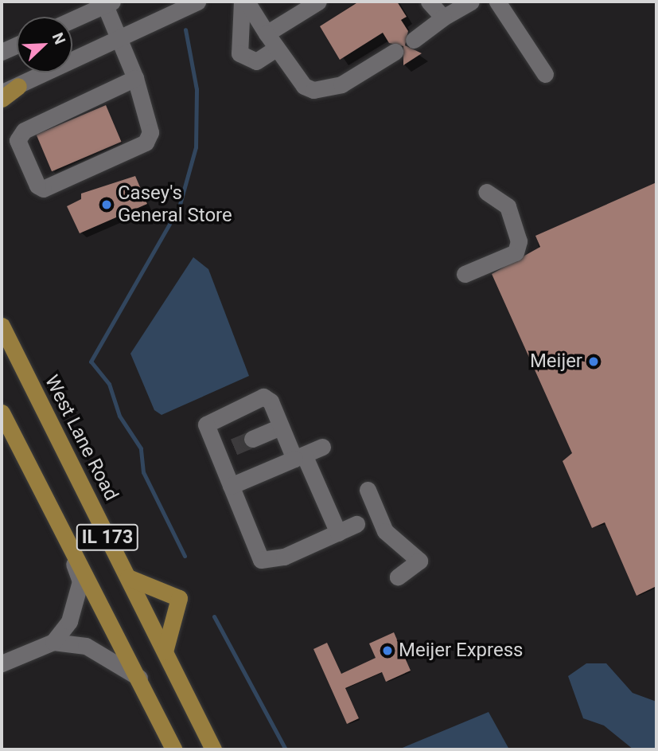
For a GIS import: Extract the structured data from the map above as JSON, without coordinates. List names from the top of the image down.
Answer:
{
  "streets": {
    "main road": ["West Lane Road", "IL 173"]
  },
  "places": ["Casey's General Store", "Meijer", "Meijer Express"],
  "north": "top right"
}
